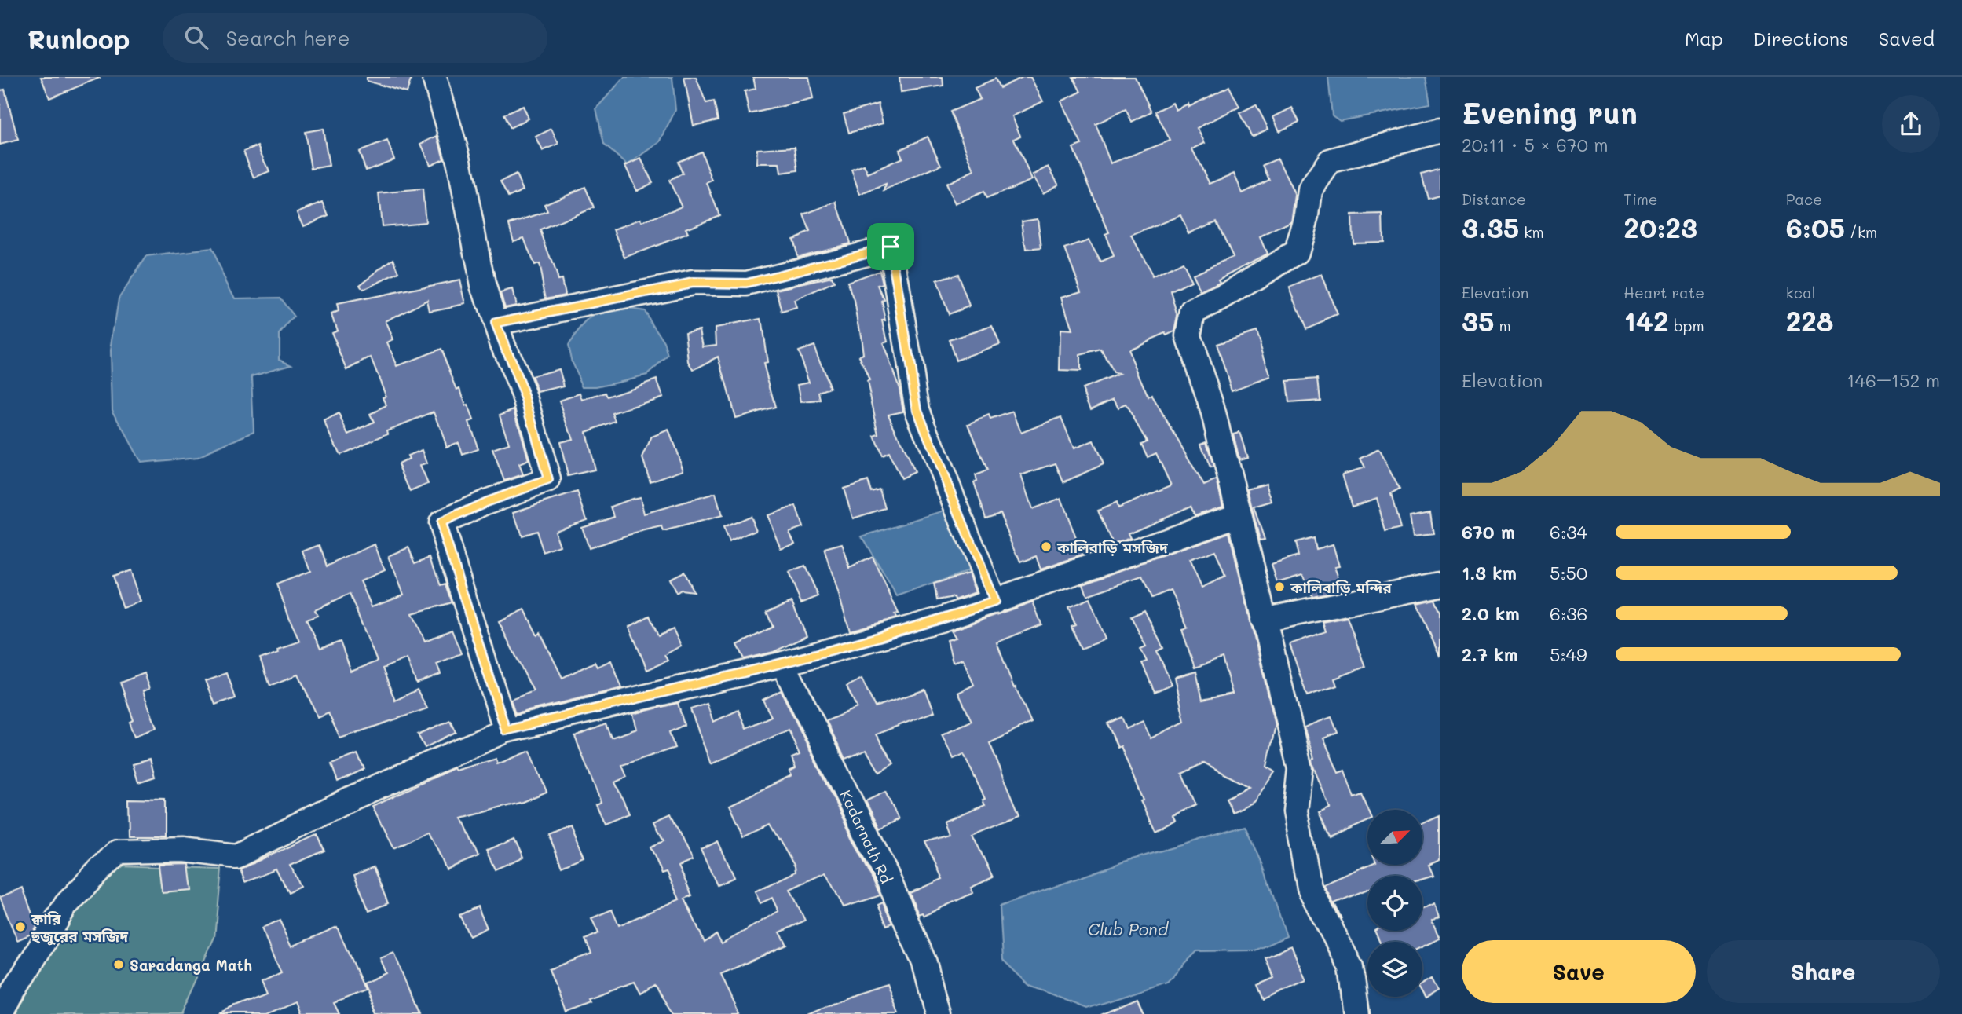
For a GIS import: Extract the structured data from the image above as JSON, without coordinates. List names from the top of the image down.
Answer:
{
  "streets": {
    "street": ["Kadarnath Rd"]
  },
  "water": ["Club Pond"],
  "places": [
    "কালিবাড়ি মসজিদ",
    "কালিবাড়ি মন্দির",
    "ক্বারি হুজুরের মসজিদ",
    "Saradanga Math"
  ],
  "north": "top right",
  "page": {
    "header": "Runloop",
    "search": "Search here",
    "nav": ["Map", "Directions", "Saved"],
    "heading": ["Evening run", "20:11 · 5 × 670 m"],
    "stats": [
      ["Distance", "3.35 km"],
      ["Time", "20:23"],
      ["Pace", "6:05 /km"],
      ["Elevation", "35 m"],
      ["Heart rate", "142 bpm"],
      ["kcal", "228"]
    ],
    "chart": ["Elevation", "146–152 m"],
    "list": [
      {
        "name": "670 m",
        "note": "6:34"
      },
      {
        "name": "1.3 km",
        "note": "5:50"
      },
      {
        "name": "2.0 km",
        "note": "6:36"
      },
      {
        "name": "2.7 km",
        "note": "5:49"
      }
    ],
    "buttons": ["Save", "Share"]
  }
}
